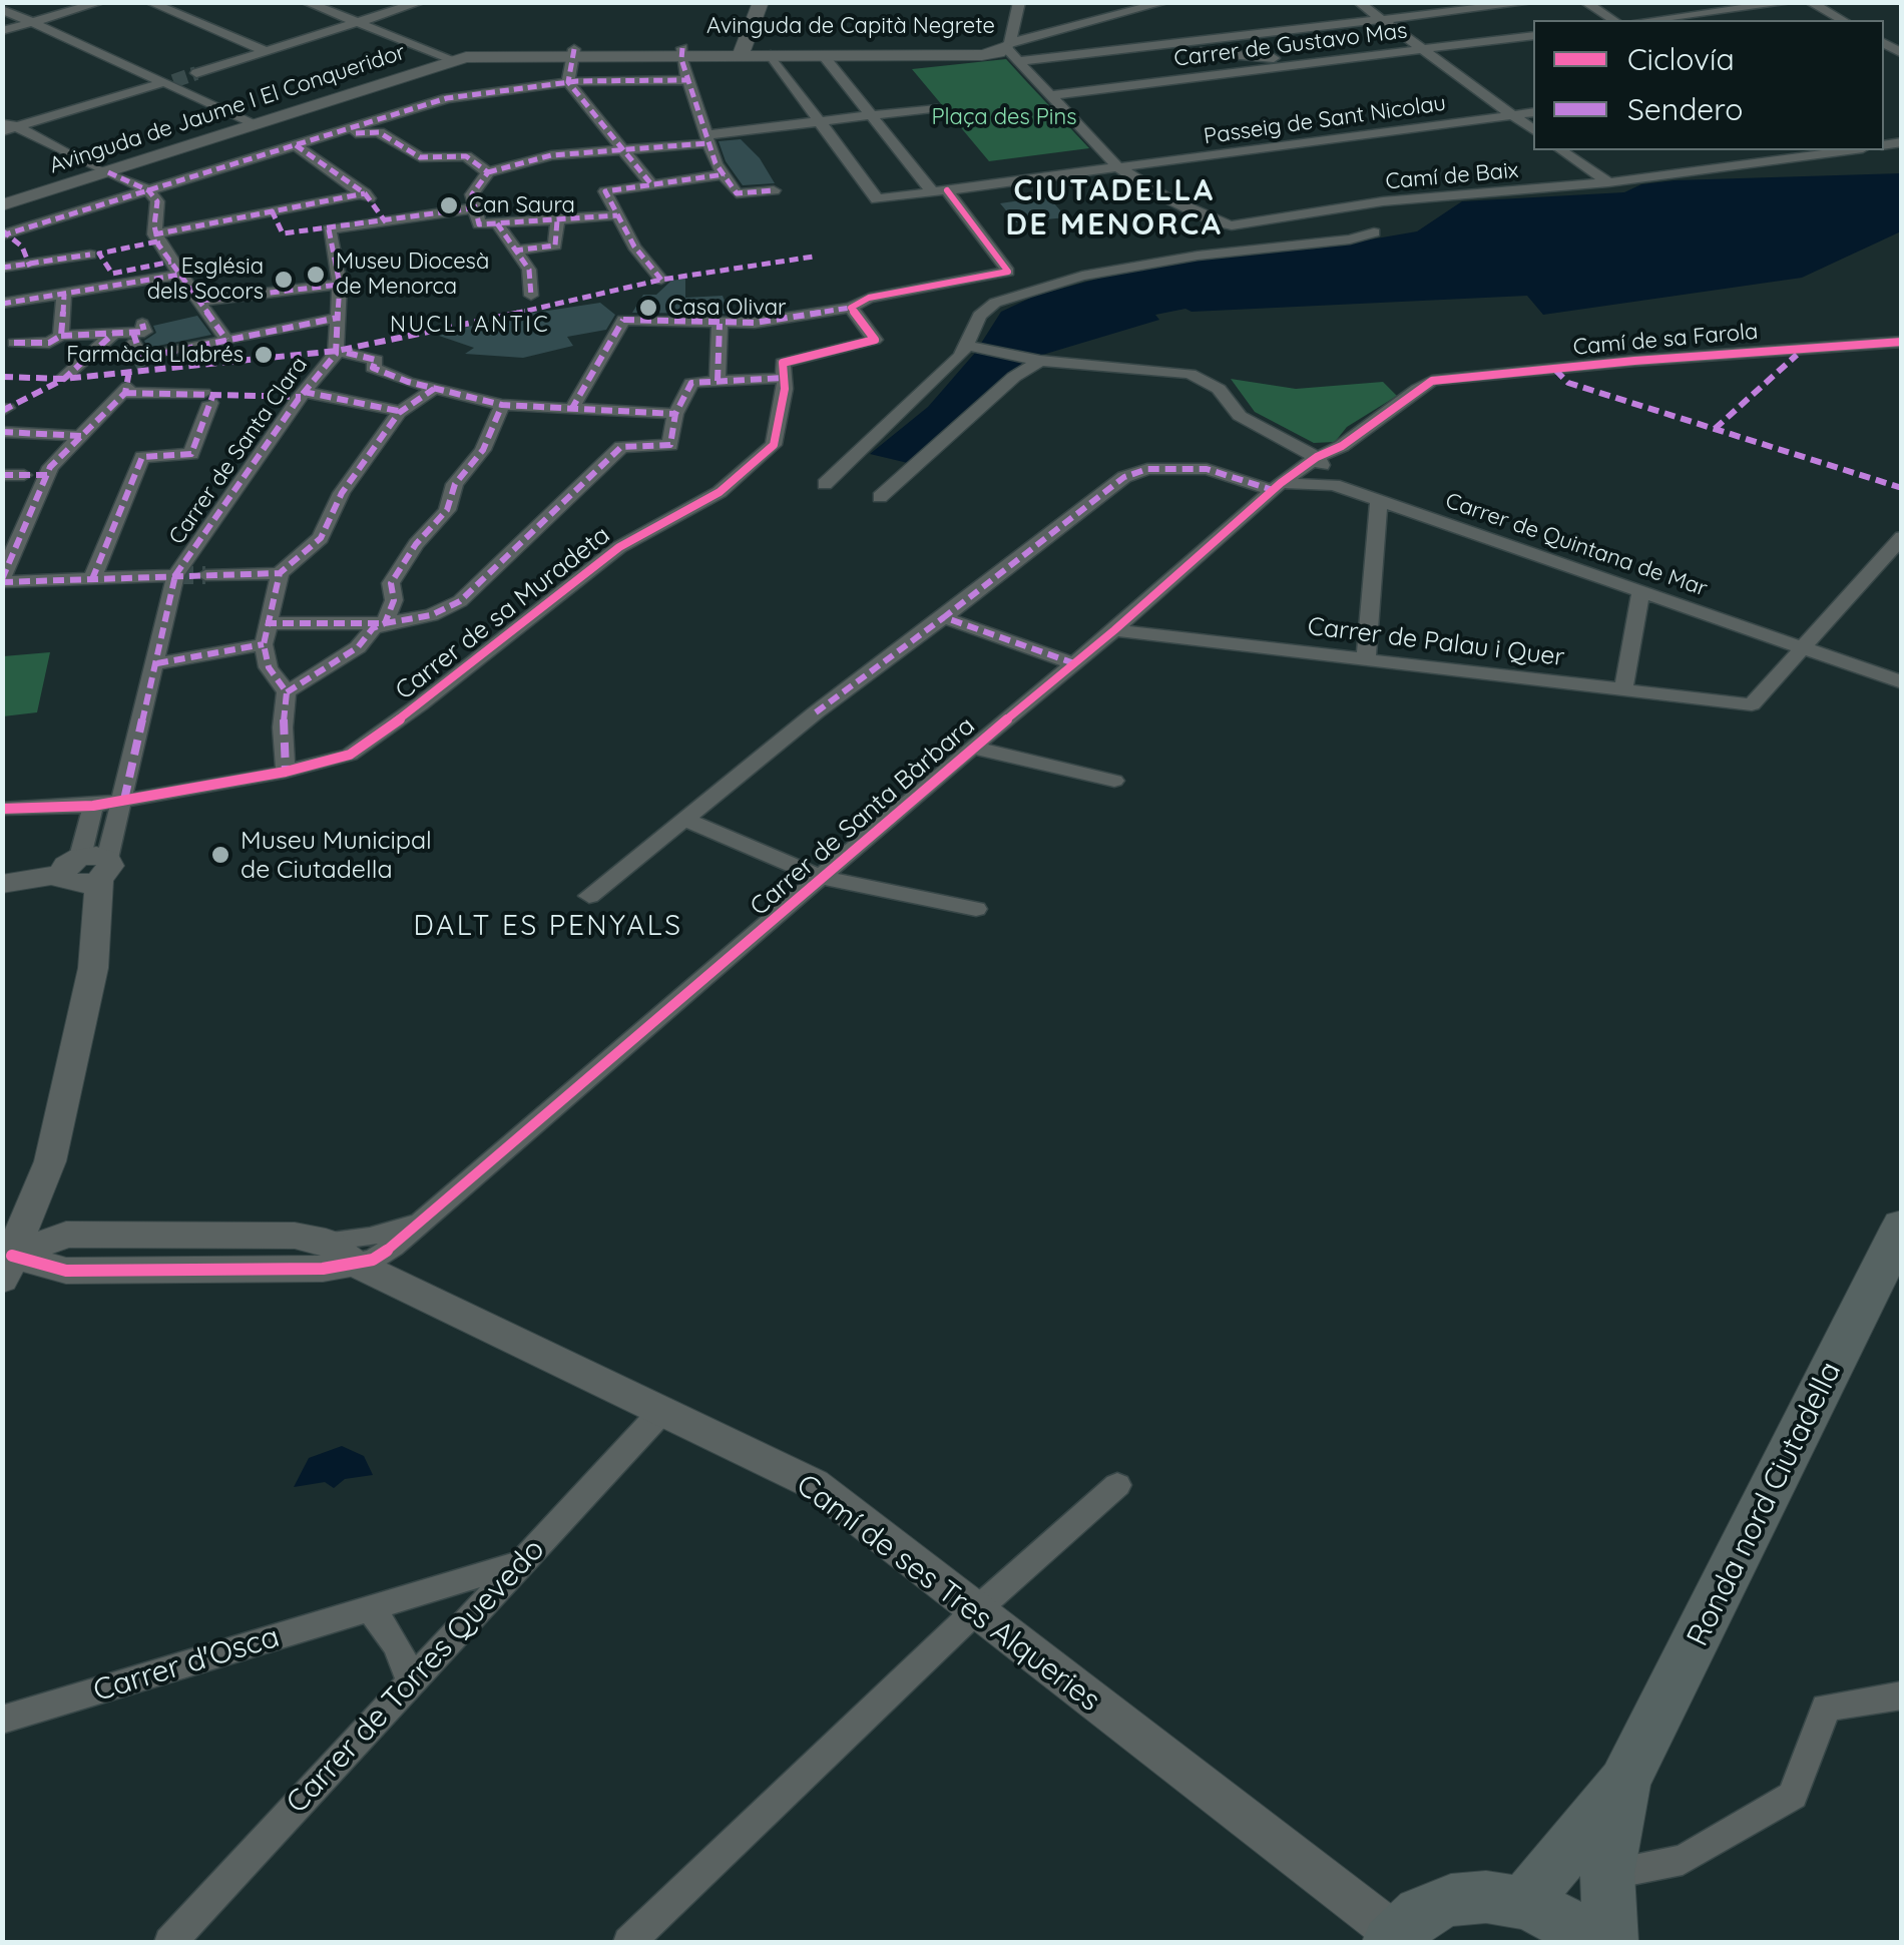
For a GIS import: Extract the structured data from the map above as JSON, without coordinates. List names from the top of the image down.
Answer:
{
  "streets": {
    "main road": ["Ronda nord Ciutadella"],
    "street": [
      "Avinguda de Capità Negrete",
      "Carrer de Gustavo Mas",
      "Avinguda de Jaume I El Conqueridor",
      "Passeig de Sant Nicolau",
      "Camí de Baix",
      "Camí de sa Farola",
      "Carrer de Santa Clara",
      "Carrer de Quintana de Mar",
      "Carrer de sa Muradeta",
      "Carrer de Palau i Quer",
      "Carrer de Santa Bàrbara",
      "Camí de ses Tres Alqueries",
      "Carrer d'Osca",
      "Carrer de Torres Quevedo"
    ]
  },
  "crossings": [
    ["Avinguda de Capità Negrete", "Avinguda de Jaume I El Conqueridor"],
    ["Passeig de Sant Nicolau", "Camí de Baix"],
    ["Camí de sa Farola", "Carrer de Santa Bàrbara"],
    ["Carrer de Quintana de Mar", "Carrer de Palau i Quer"],
    ["Carrer de Quintana de Mar", "Carrer de Santa Bàrbara"],
    ["Carrer de Palau i Quer", "Carrer de Santa Bàrbara"],
    ["Carrer de Santa Bàrbara", "Camí de ses Tres Alqueries"],
    ["Camí de ses Tres Alqueries", "Carrer de Torres Quevedo"],
    ["Carrer d'Osca", "Carrer de Torres Quevedo"]
  ],
  "districts": ["CIUTADELLA DE MENORCA", "NUCLI ANTIC", "DALT ES PENYALS"],
  "parks": ["Plaça des Pins"],
  "places": [
    "Can Saura",
    "Museu Diocesà de Menorca",
    "Església dels Socors",
    "Casa Olivar",
    "Farmàcia Llabrés",
    "Museu Municipal de Ciutadella"
  ],
  "legend": ["Ciclovía", "Sendero"]
}
